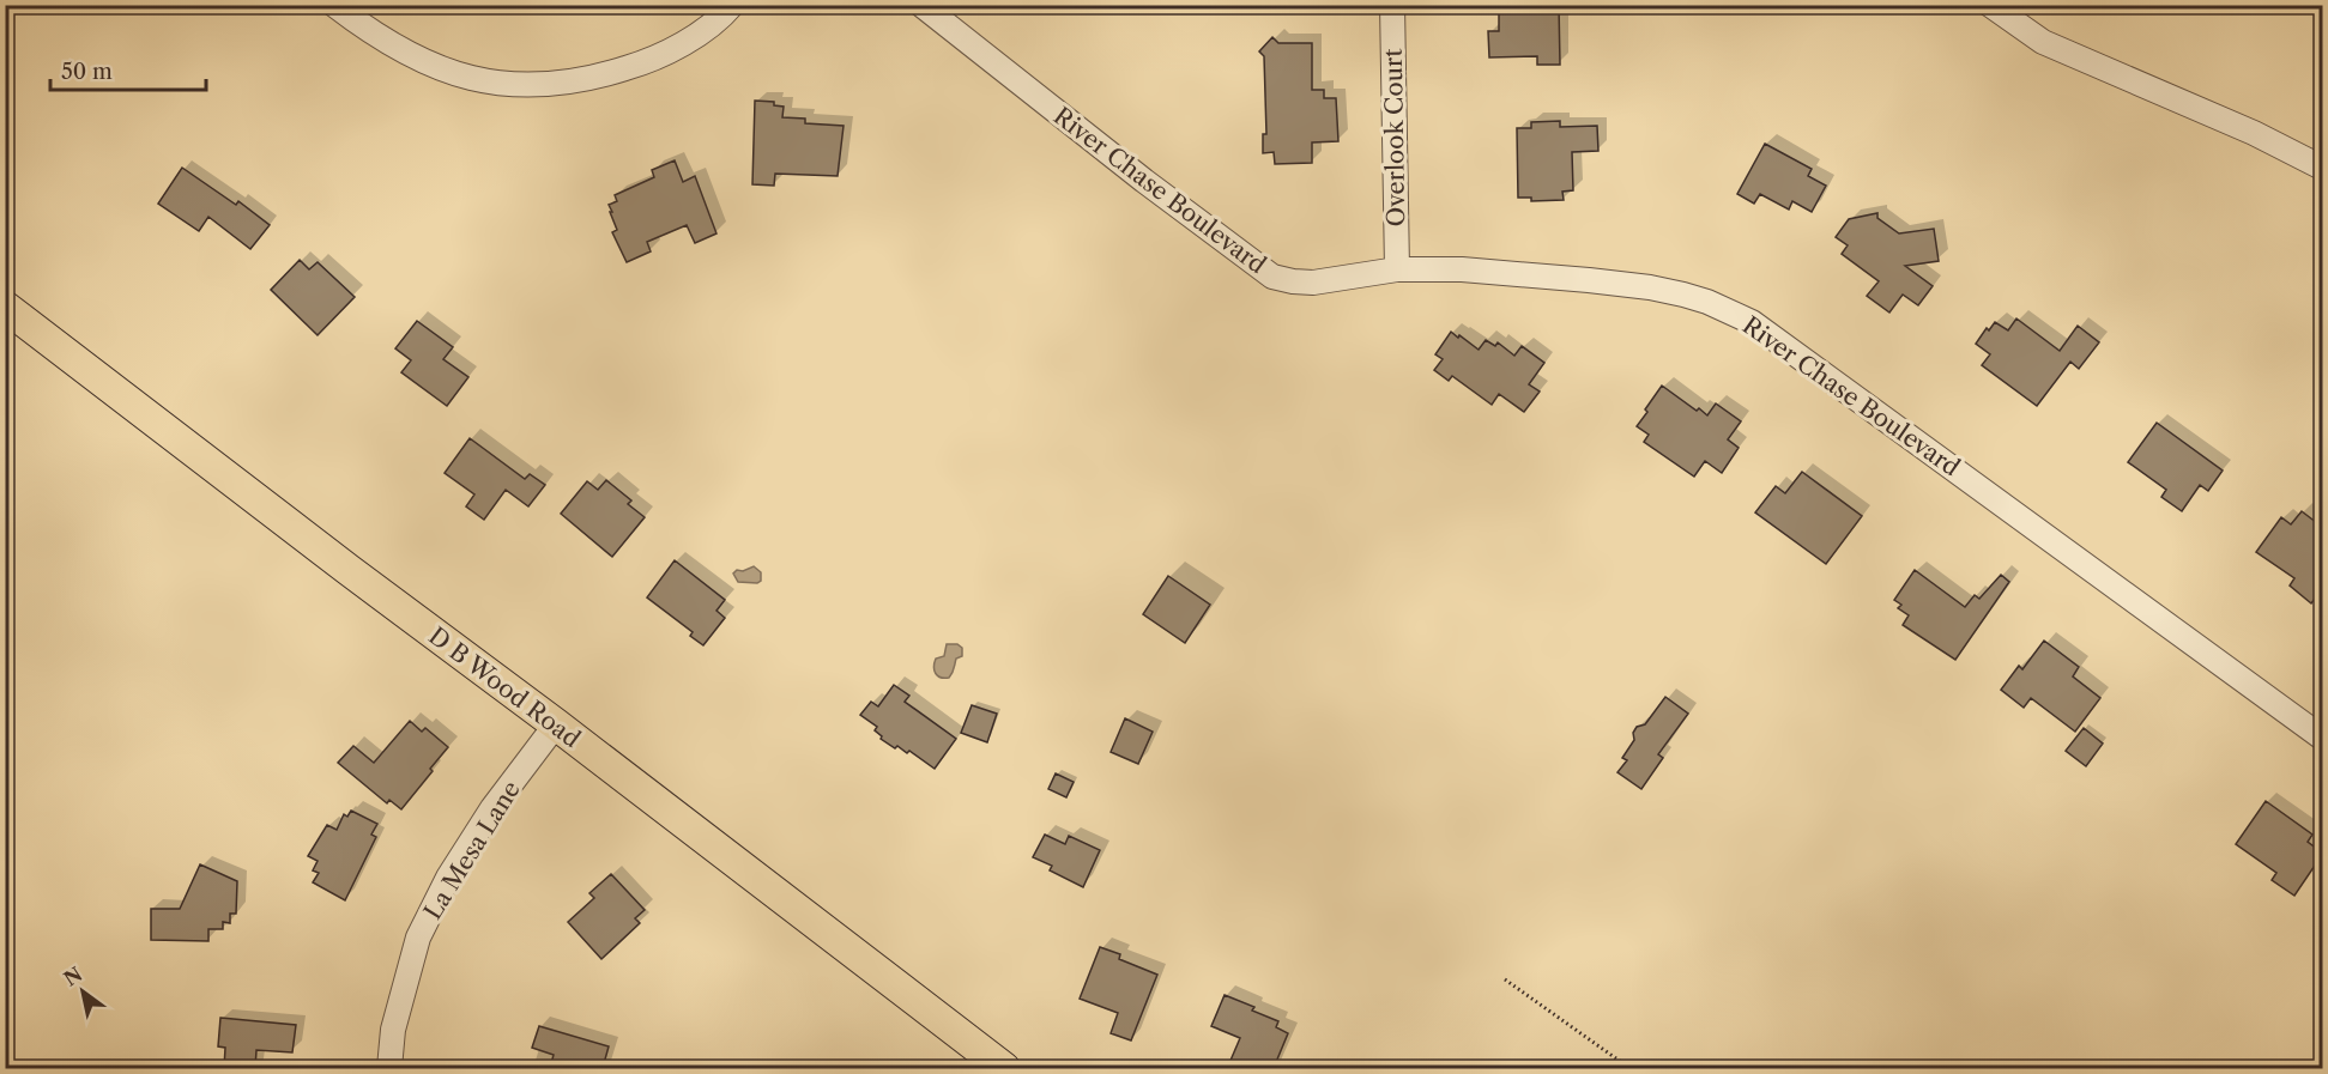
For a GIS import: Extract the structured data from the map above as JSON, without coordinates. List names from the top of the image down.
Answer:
{
  "streets": {
    "main road": ["D B Wood Road"],
    "street": ["Overlook Court", "River Chase Boulevard", "La Mesa Lane"]
  },
  "crossings": [
    ["Overlook Court", "River Chase Boulevard"],
    ["D B Wood Road", "La Mesa Lane"]
  ],
  "scale_bar": "50 m",
  "north": "top left"
}
